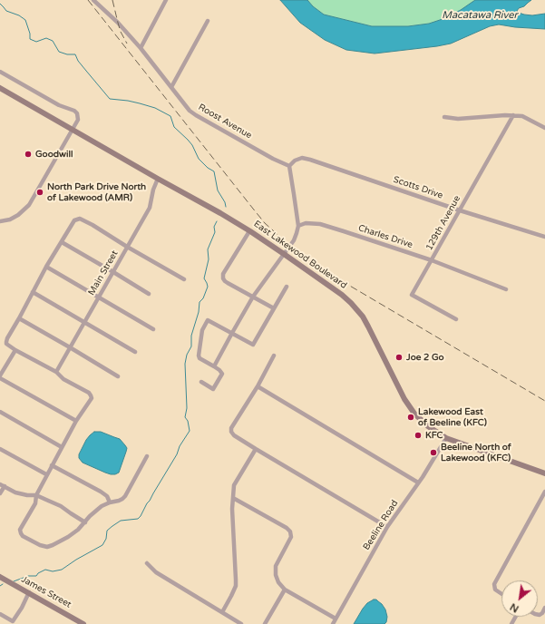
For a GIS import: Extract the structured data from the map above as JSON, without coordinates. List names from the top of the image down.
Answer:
{
  "streets": {
    "main road": ["East Lakewood Boulevard", "James Street"],
    "street": [
      "Roost Avenue",
      "Scotts Drive",
      "129th Avenue",
      "Charles Drive",
      "Main Street",
      "Beeline Road"
    ]
  },
  "crossings": [
    ["Roost Avenue", "Scotts Drive"],
    ["Scotts Drive", "129th Avenue"],
    ["129th Avenue", "Charles Drive"],
    ["East Lakewood Boulevard", "Main Street"],
    ["East Lakewood Boulevard", "Beeline Road"]
  ],
  "water": ["Macatawa River"],
  "places": [
    "Goodwill",
    "North Park Drive North of Lakewood (AMR)",
    "Joe 2 Go",
    "Lakewood East of Beeline (KFC)",
    "KFC",
    "Beeline North of Lakewood (KFC)"
  ],
  "north": "bottom left"
}
